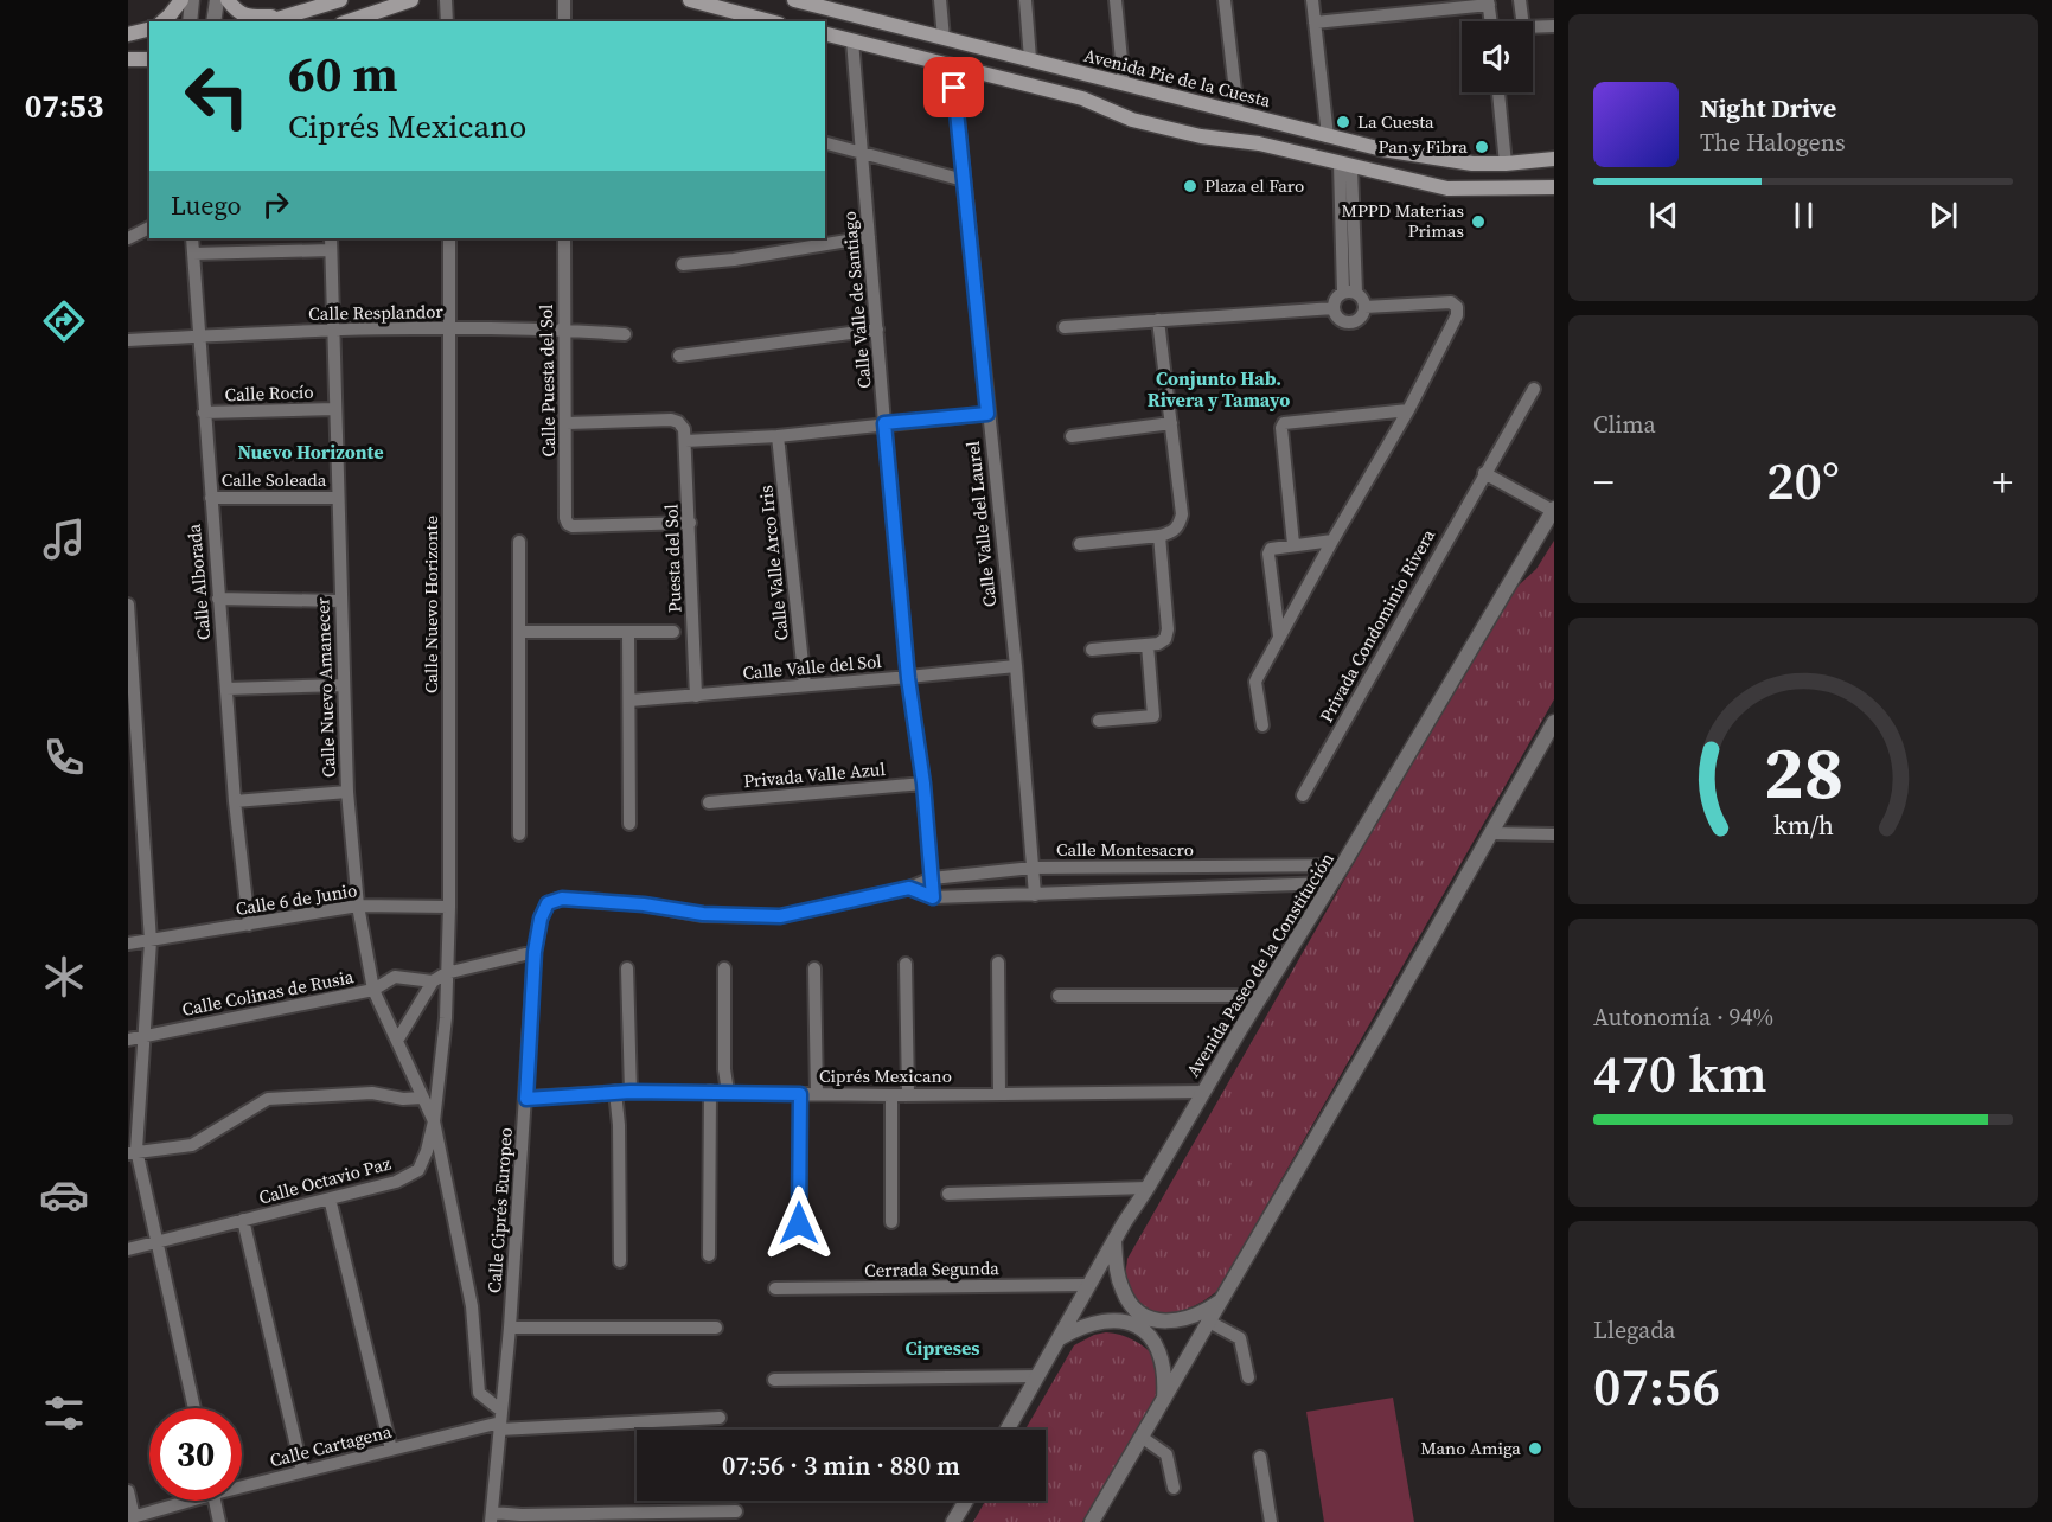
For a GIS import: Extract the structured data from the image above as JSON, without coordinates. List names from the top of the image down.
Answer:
{
  "streets": {
    "main road": ["Avenida Pie de la Cuesta"],
    "street": [
      "Calle Valle de Santiago",
      "Calle Resplandor",
      "Calle Puesta del Sol",
      "Calle Rocío",
      "Calle Soleada",
      "Calle Valle del Laurel",
      "Puesta del Sol",
      "Calle Valle Arco Iris",
      "Calle Alborada",
      "Calle Nuevo Horizonte",
      "Privada Condominio Rivera",
      "Calle Valle del Sol",
      "Calle Nuevo Amanecer",
      "Privada Valle Azul",
      "Calle Montesacro",
      "Calle 6 de Junio",
      "Avenida Paseo de la Constitución",
      "Calle Colinas de Rusia",
      "Ciprés Mexicano",
      "Calle Octavio Paz",
      "Calle Ciprés Europeo",
      "Cerrada Segunda",
      "Calle Cartagena"
    ]
  },
  "crossings": [
    ["Calle Valle de Santiago", "Calle Valle del Sol"],
    ["Calle Valle de Santiago", "Privada Valle Azul"],
    ["Calle Valle de Santiago", "Calle Montesacro"],
    ["Calle Resplandor", "Calle Puesta del Sol"],
    ["Calle Resplandor", "Calle Alborada"],
    ["Calle Resplandor", "Calle Nuevo Horizonte"],
    ["Calle Resplandor", "Calle Nuevo Amanecer"],
    ["Calle Puesta del Sol", "Puesta del Sol"],
    ["Calle Rocío", "Calle Alborada"],
    ["Calle Rocío", "Calle Nuevo Amanecer"],
    ["Calle Soleada", "Calle Alborada"],
    ["Calle Soleada", "Calle Nuevo Amanecer"],
    ["Calle Valle del Laurel", "Calle Valle del Sol"],
    ["Calle Valle del Laurel", "Calle Montesacro"],
    ["Puesta del Sol", "Calle Valle del Sol"],
    ["Calle Valle Arco Iris", "Calle Valle del Sol"],
    ["Calle Alborada", "Calle 6 de Junio"],
    ["Calle Nuevo Horizonte", "Calle 6 de Junio"],
    ["Calle Nuevo Horizonte", "Calle Octavio Paz"],
    ["Calle Nuevo Amanecer", "Calle 6 de Junio"],
    ["Calle Nuevo Amanecer", "Calle Colinas de Rusia"],
    ["Calle Nuevo Amanecer", "Calle Octavio Paz"],
    ["Calle Montesacro", "Avenida Paseo de la Constitución"],
    ["Calle Montesacro", "Calle Ciprés Europeo"],
    ["Avenida Paseo de la Constitución", "Ciprés Mexicano"],
    ["Avenida Paseo de la Constitución", "Cerrada Segunda"],
    ["Ciprés Mexicano", "Calle Ciprés Europeo"],
    ["Calle Ciprés Europeo", "Calle Cartagena"]
  ],
  "districts": ["Conjunto Hab. Rivera y Tamayo", "Nuevo Horizonte", "Cipreses"],
  "places": [
    "La Cuesta",
    "Pan y Fibra",
    "Plaza el Faro",
    "MPPD Materias Primas",
    "Mano Amiga"
  ],
  "page": {
    "tabs": "07:53",
    "turn": ["60 m", "Ciprés Mexicano"],
    "song": ["Night Drive", "The Halogens"],
    "then": "Luego",
    "tile": [
      "Clima",
      ["Autonomía · 94%", "470 km"],
      ["Llegada", "07:56"]
    ],
    "heat": ["−", "20°", "+"],
    "limit": "30",
    "trip": "07:56 · 3 min · 880 m",
    "gauge": ["28", "km/h"]
  }
}
